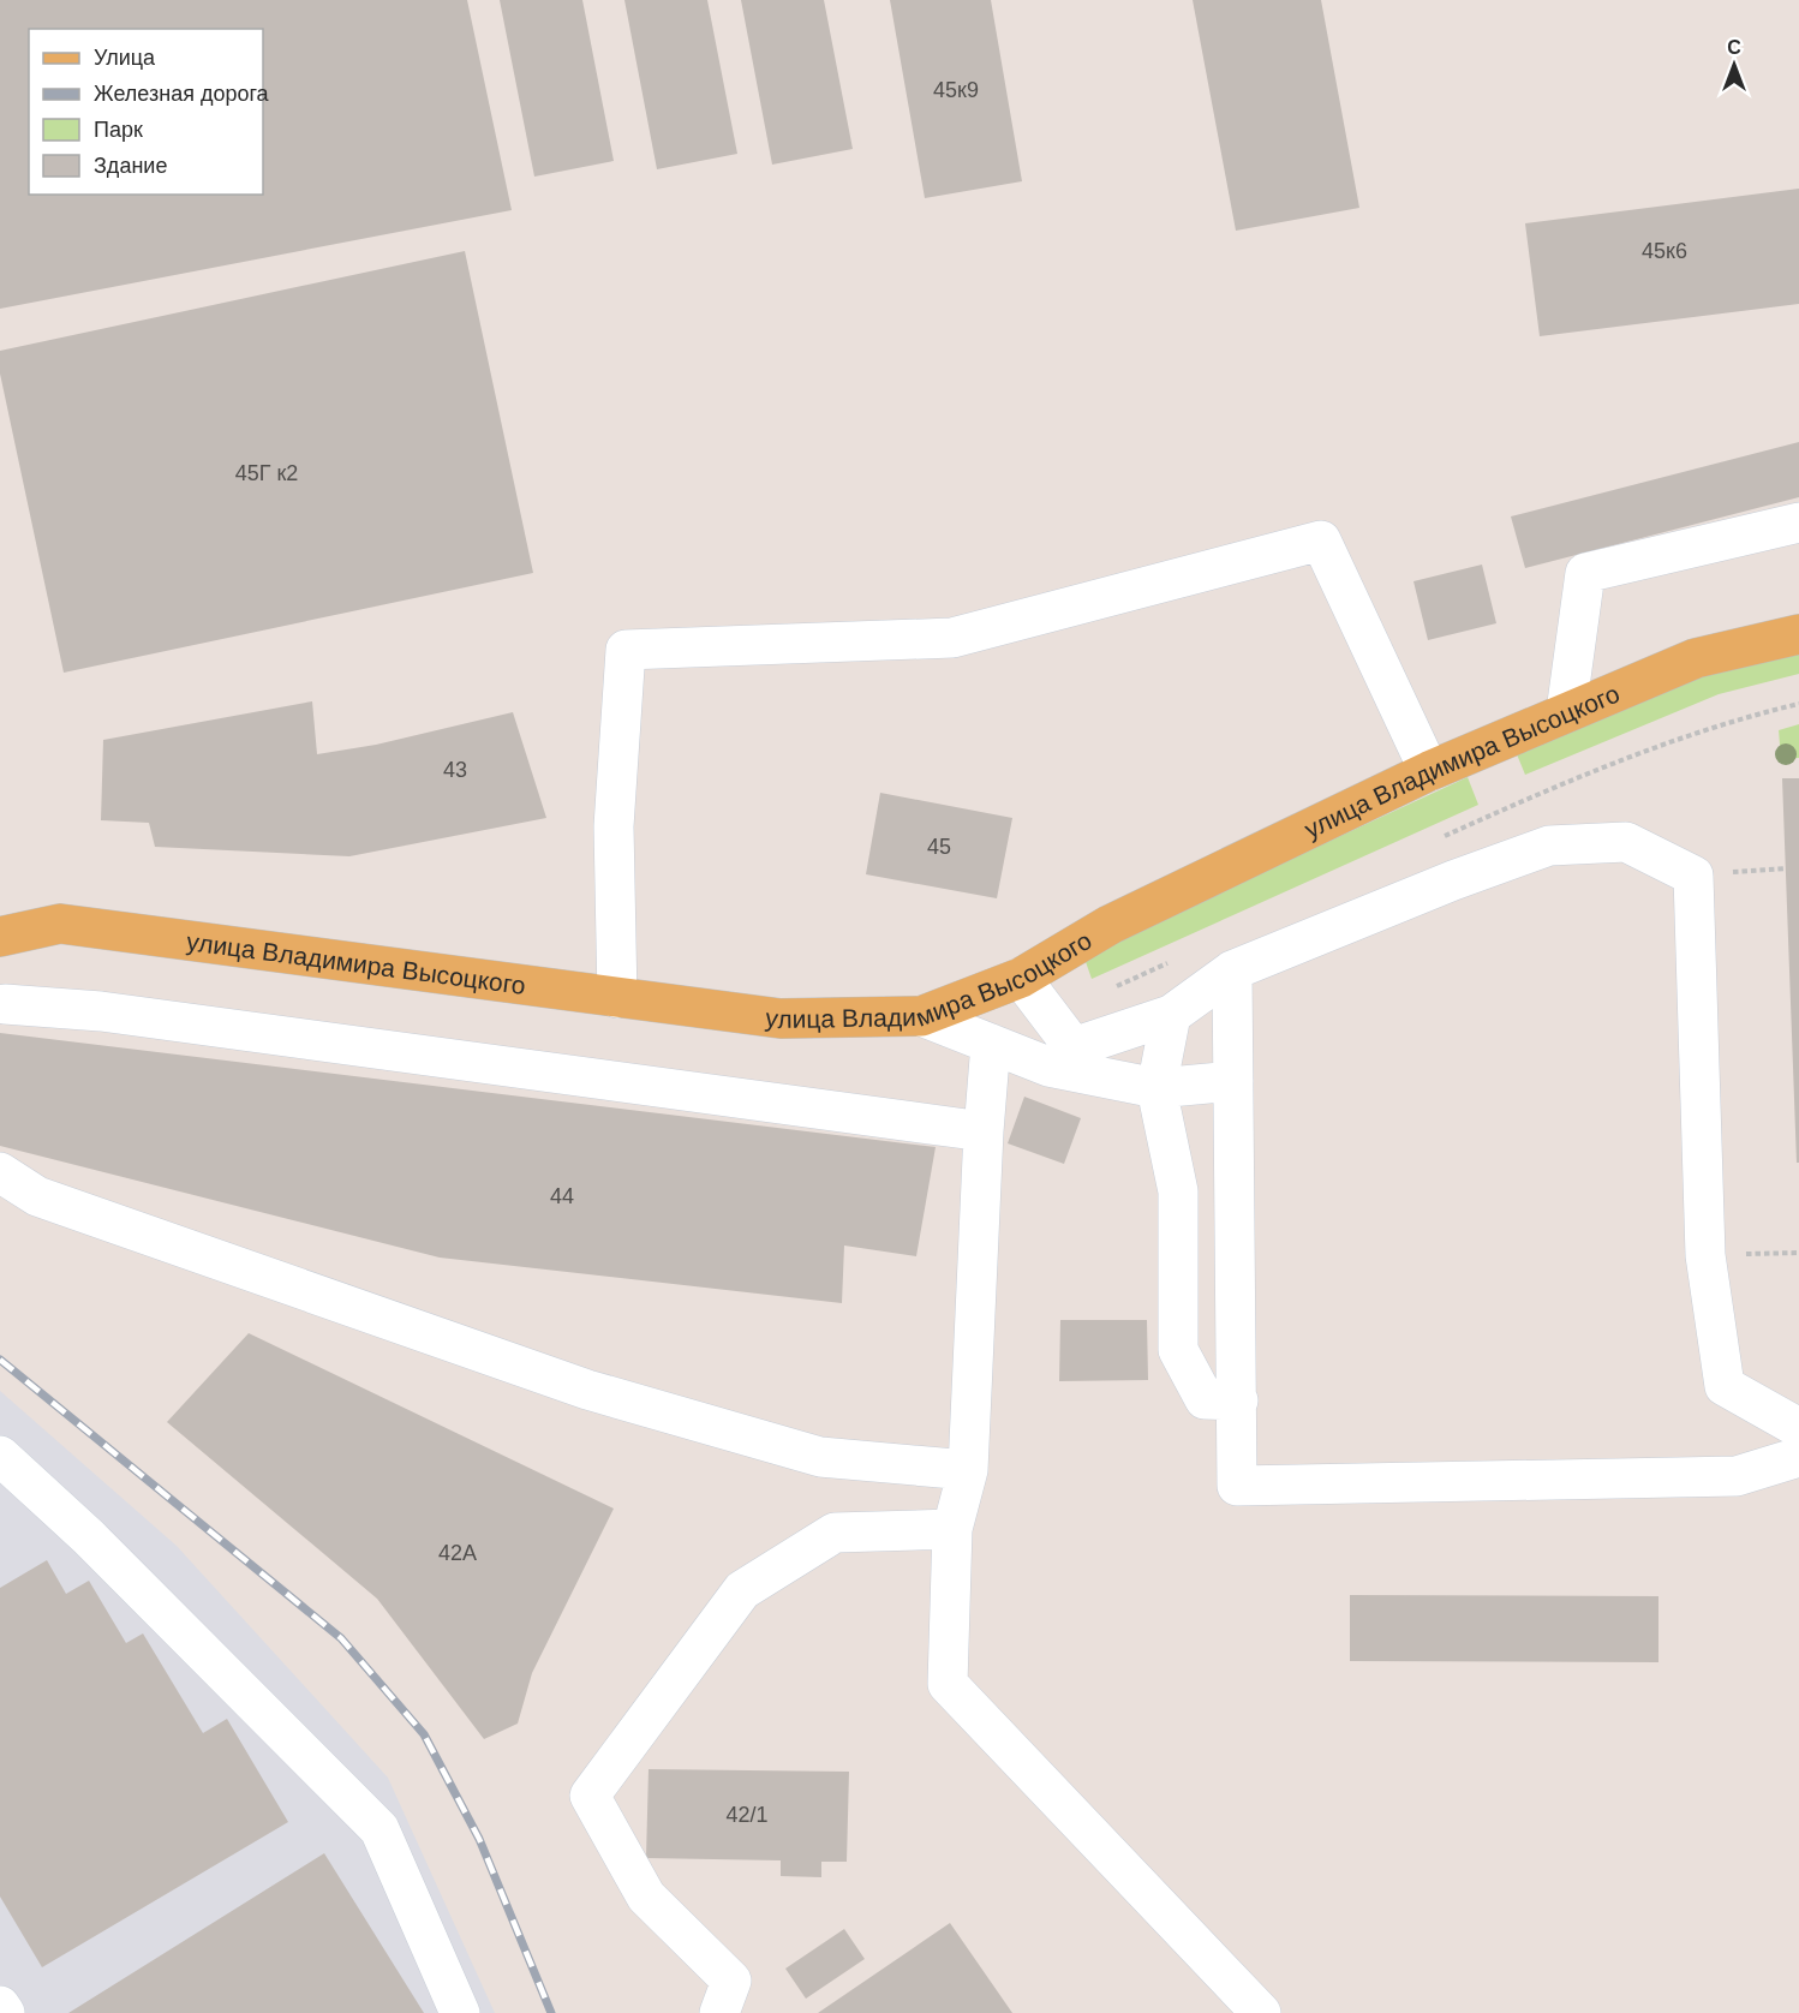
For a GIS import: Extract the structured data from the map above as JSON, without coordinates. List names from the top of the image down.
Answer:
{
  "streets": {
    "main road": ["улица Владимира Высоцкого"]
  },
  "house_numbers": [
    "45к9",
    "45к6",
    "45Г к2",
    "43",
    "45",
    "44",
    "42А",
    "42/1"
  ],
  "legend": [
    "Улица",
    "Железная дорога",
    "Парк",
    "Здание"
  ],
  "north": "top"
}
